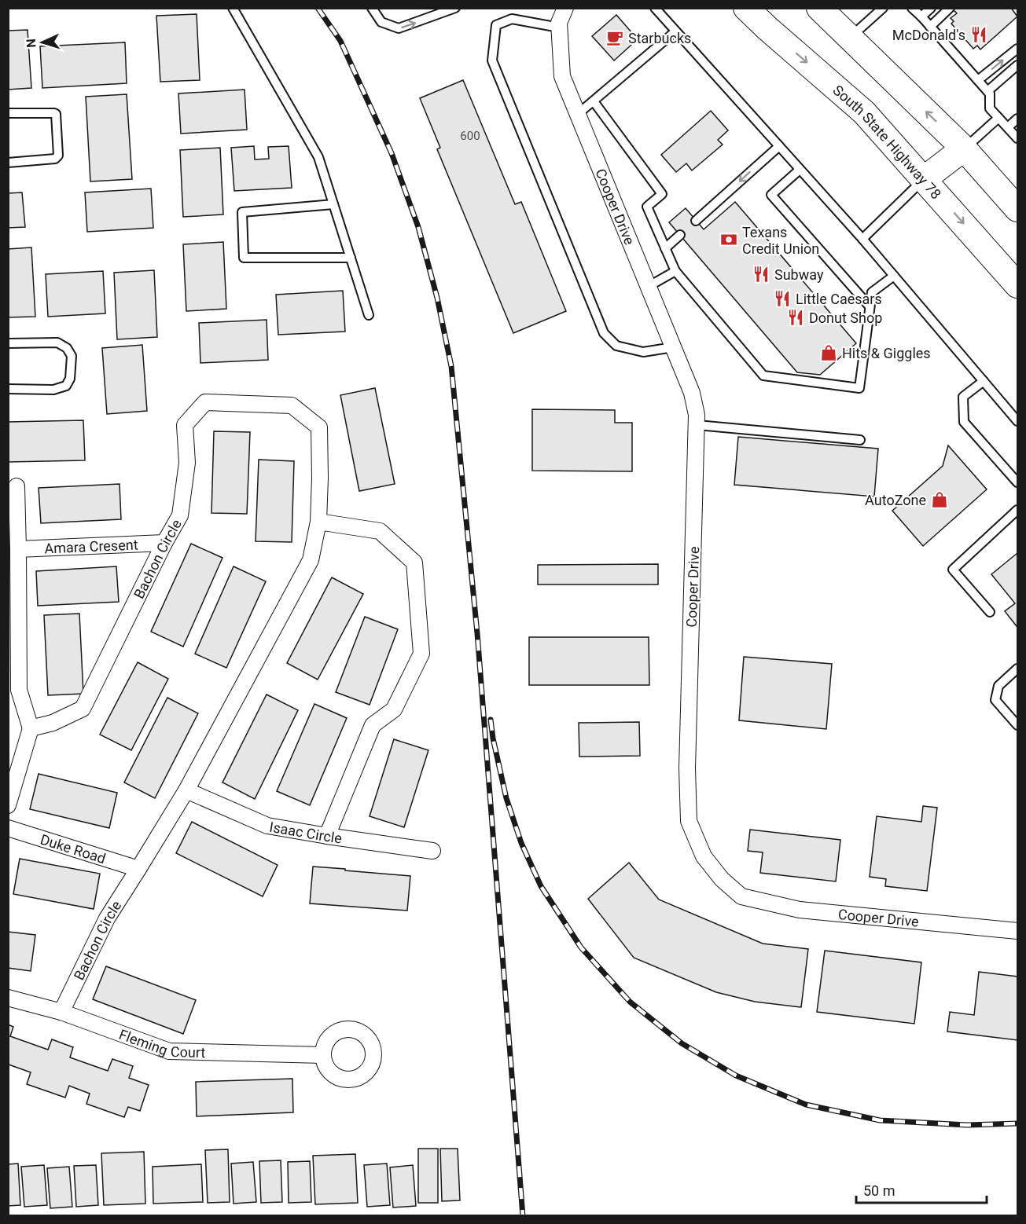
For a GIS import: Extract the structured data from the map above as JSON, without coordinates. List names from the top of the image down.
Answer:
{
  "streets": {
    "main road": ["South State Highway 78"],
    "street": [
      "Cooper Drive",
      "Amara Cresent",
      "Bachon Circle",
      "Isaac Circle",
      "Duke Road",
      "Fleming Court"
    ]
  },
  "crossings": [
    ["Amara Cresent", "Bachon Circle"],
    ["Bachon Circle", "Isaac Circle"],
    ["Bachon Circle", "Duke Road"],
    ["Bachon Circle", "Fleming Court"]
  ],
  "places": {
    "restaurant": [
      "McDonald's",
      "Subway",
      "Little Caesars",
      "Donut Shop"
    ],
    "cafe": ["Starbucks"],
    "bank": ["Texans Credit Union"],
    "shop": ["Hits & Giggles", "AutoZone"]
  },
  "house_numbers": ["600"],
  "scale_bar": "50 m",
  "north": "left"
}
